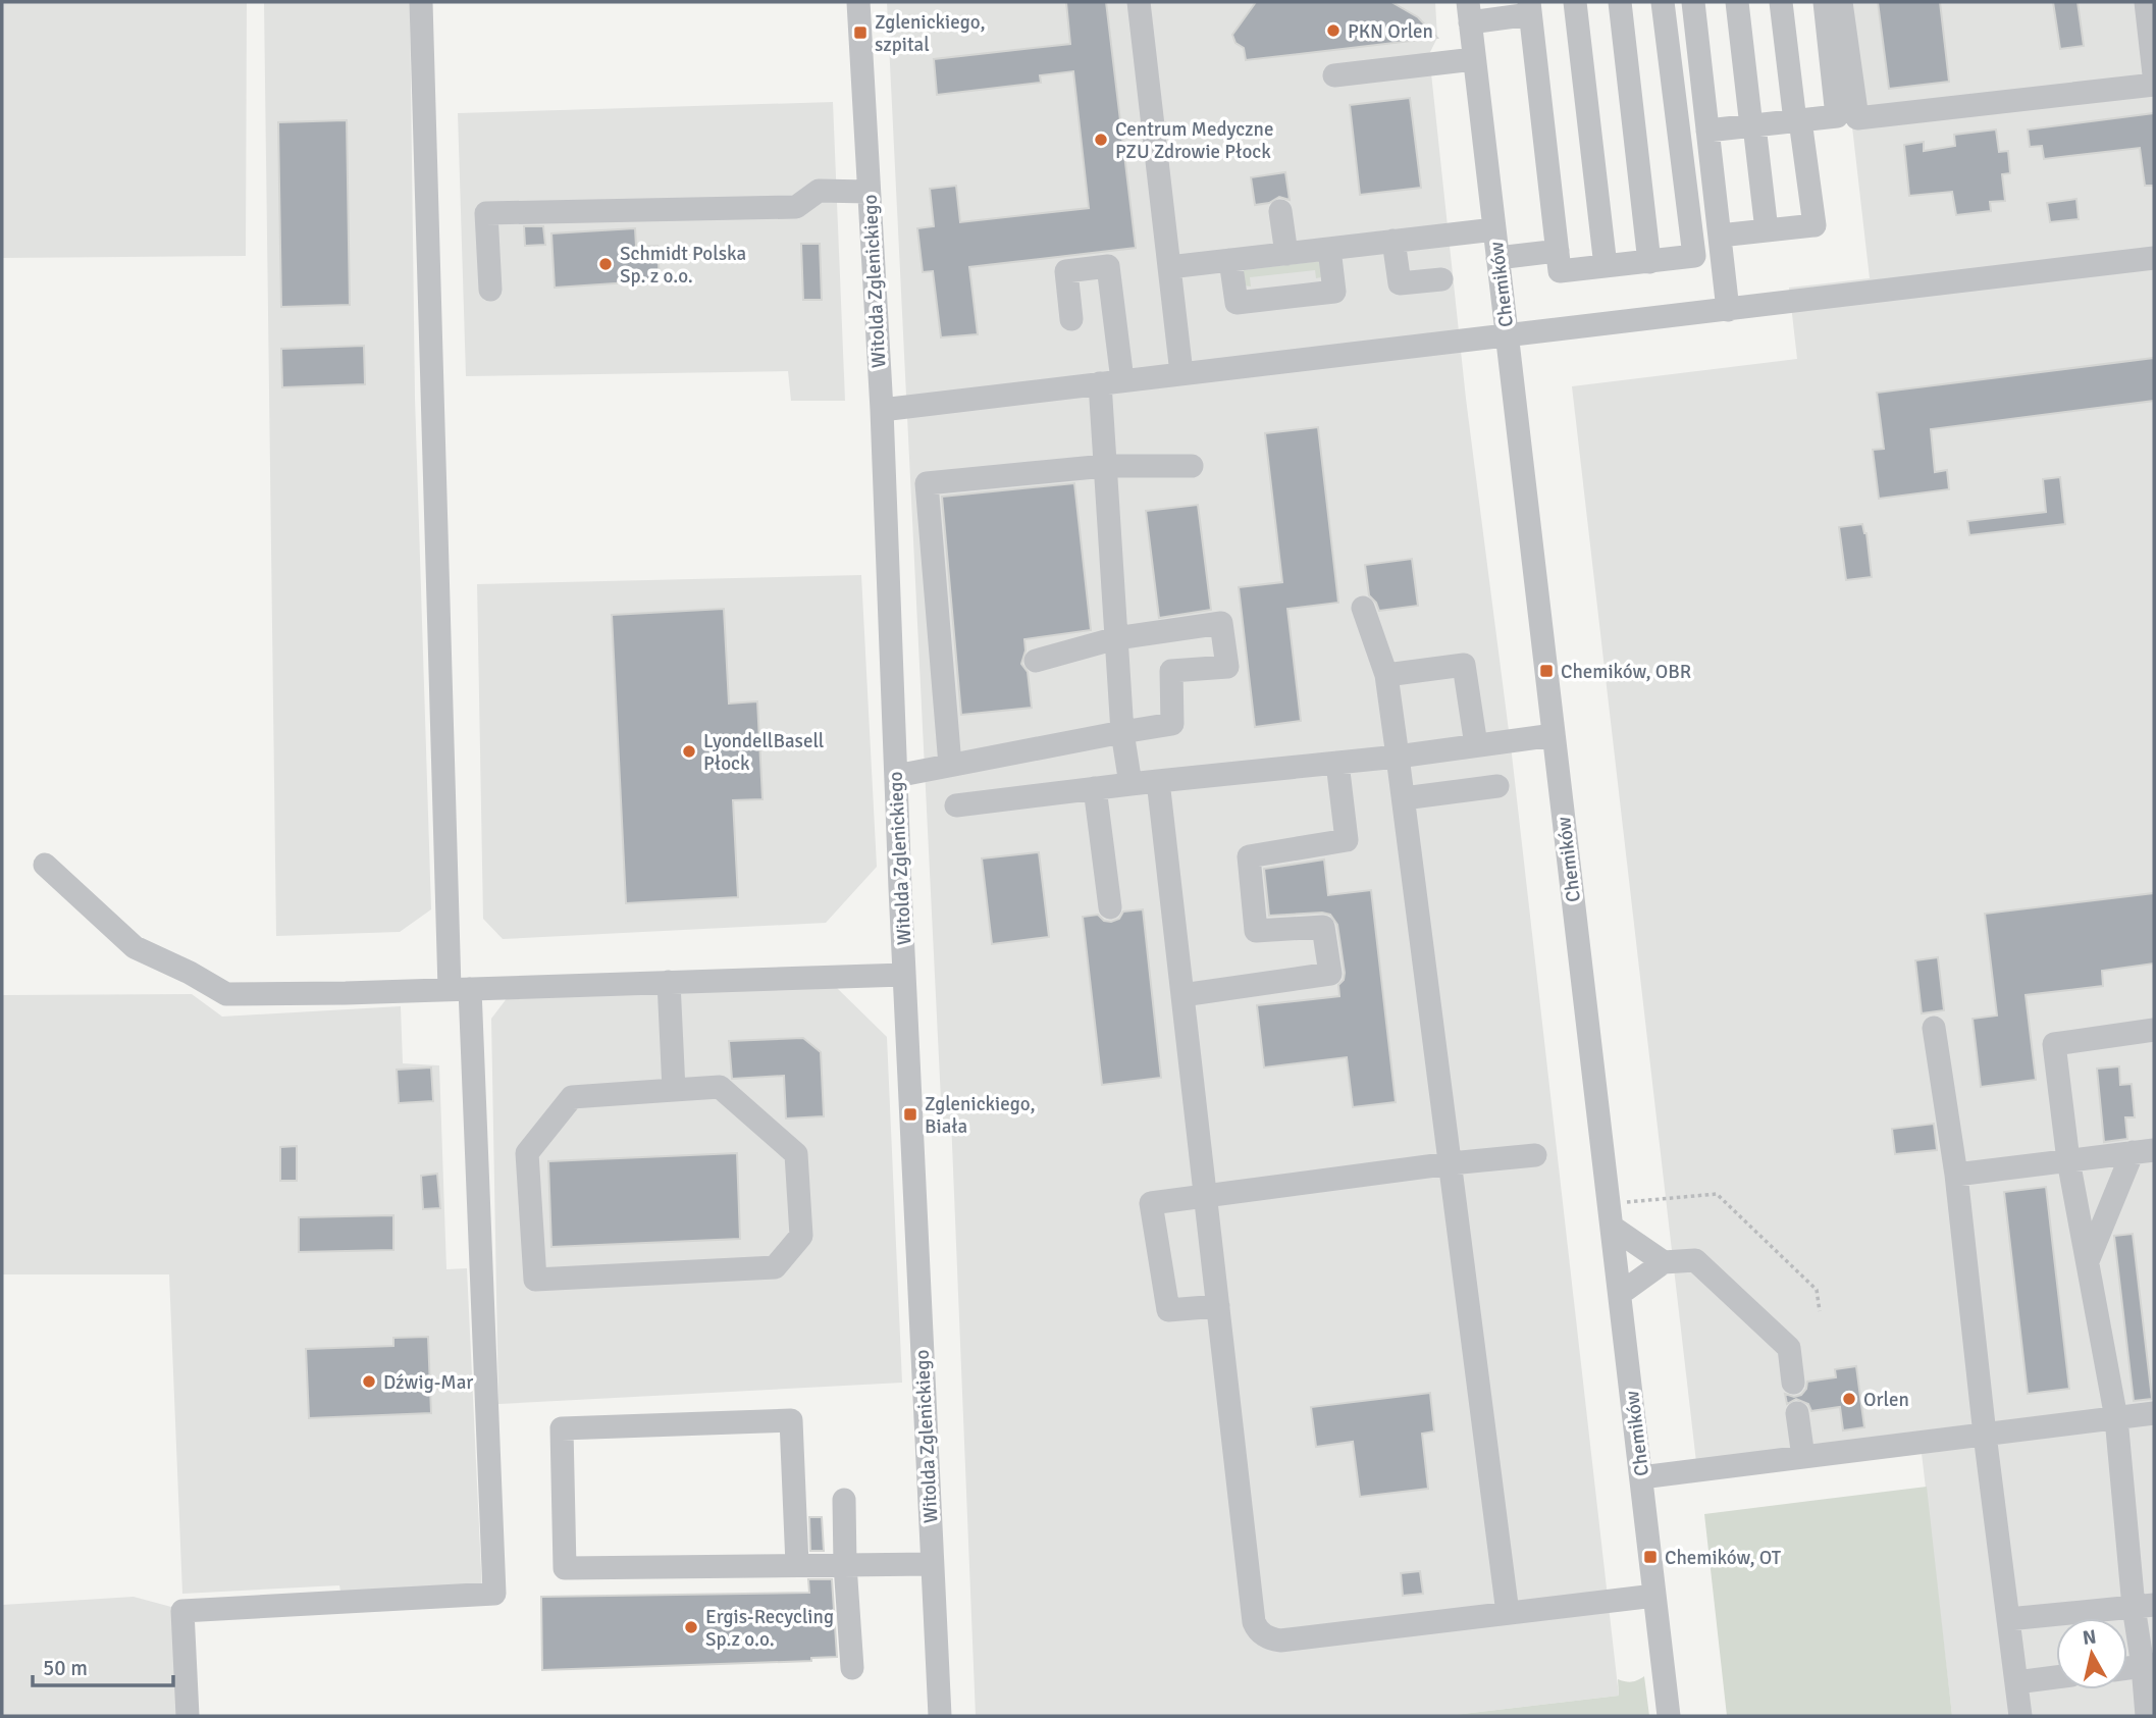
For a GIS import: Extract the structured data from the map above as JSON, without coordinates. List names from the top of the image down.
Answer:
{
  "streets": {
    "street": ["Witolda Zglenickiego", "Chemików"]
  },
  "places": {
    "other": [
      "PKN Orlen",
      "Centrum Medyczne PZU Zdrowie Płock",
      "Schmidt Polska Sp. z o.o.",
      "LyondellBasell Płock",
      "Dźwig-Mar",
      "Orlen",
      "Ergis-Recycling Sp.z o.o."
    ],
    "transit": [
      "Zglenickiego, szpital",
      "Chemików, OBR",
      "Zglenickiego, Biała",
      "Chemików, OT"
    ]
  },
  "scale_bar": "50 m",
  "north": "top"
}
